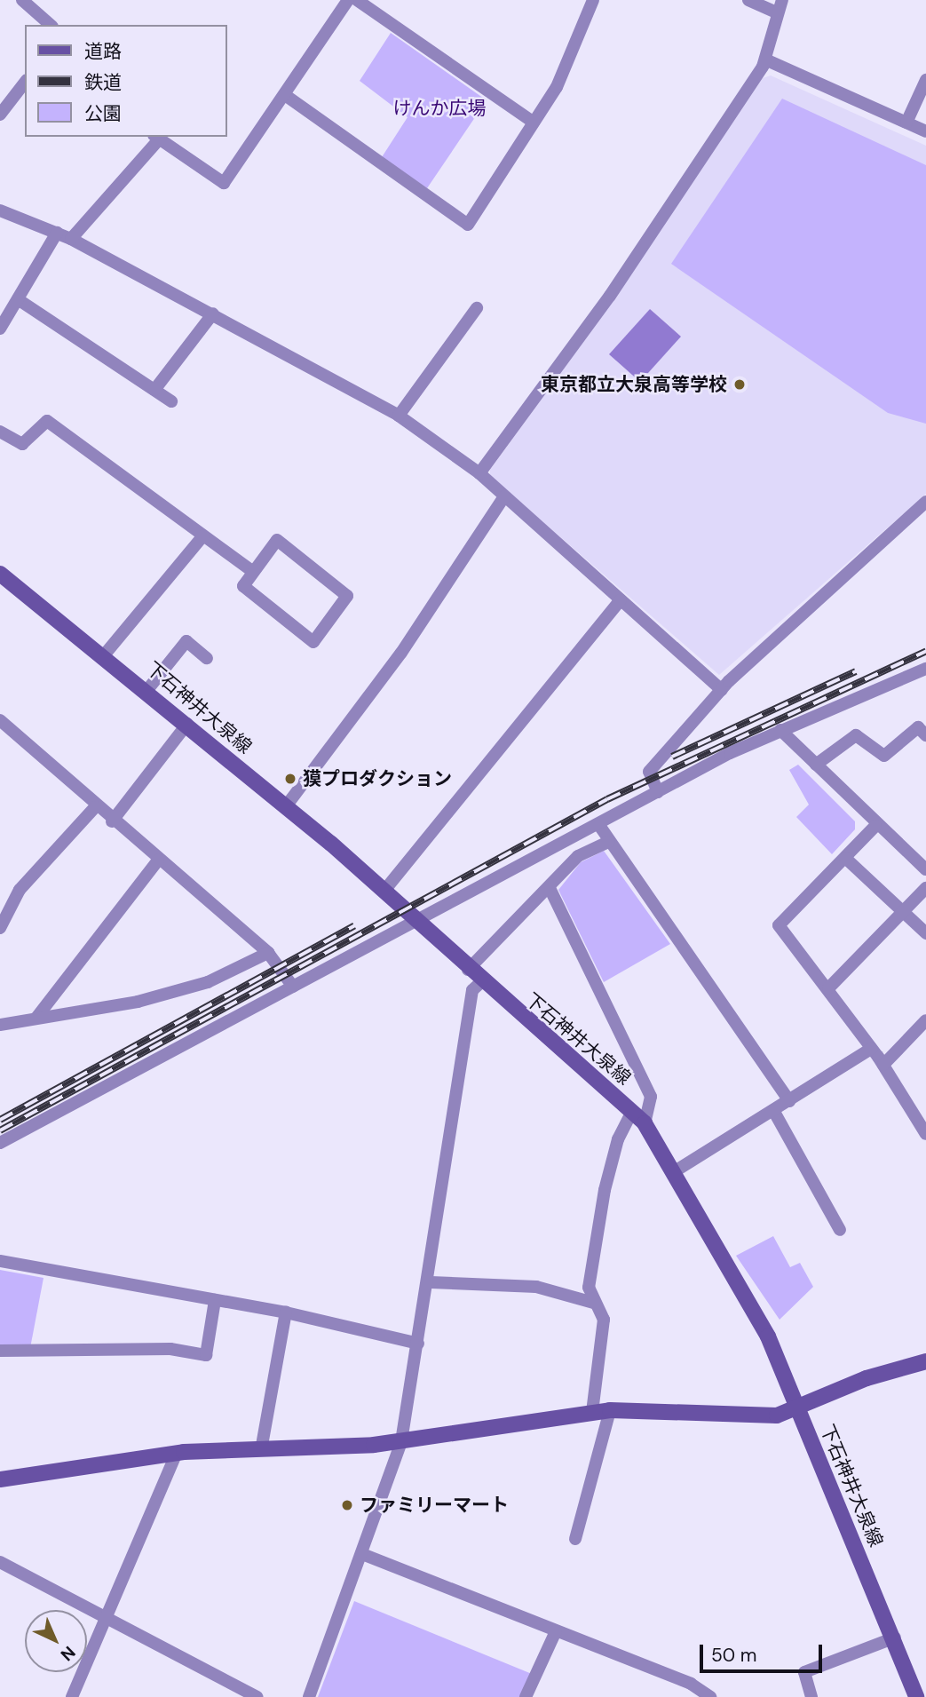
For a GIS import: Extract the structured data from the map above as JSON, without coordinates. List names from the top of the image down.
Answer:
{
  "streets": {
    "main road": ["下石神井大泉線"]
  },
  "parks": ["けんか広場"],
  "places": ["東京都立大泉高等学校", "獏プロダクション", "ファミリーマート"],
  "legend": ["道路", "鉄道", "公園"],
  "scale_bar": "50 m",
  "north": "bottom right"
}
